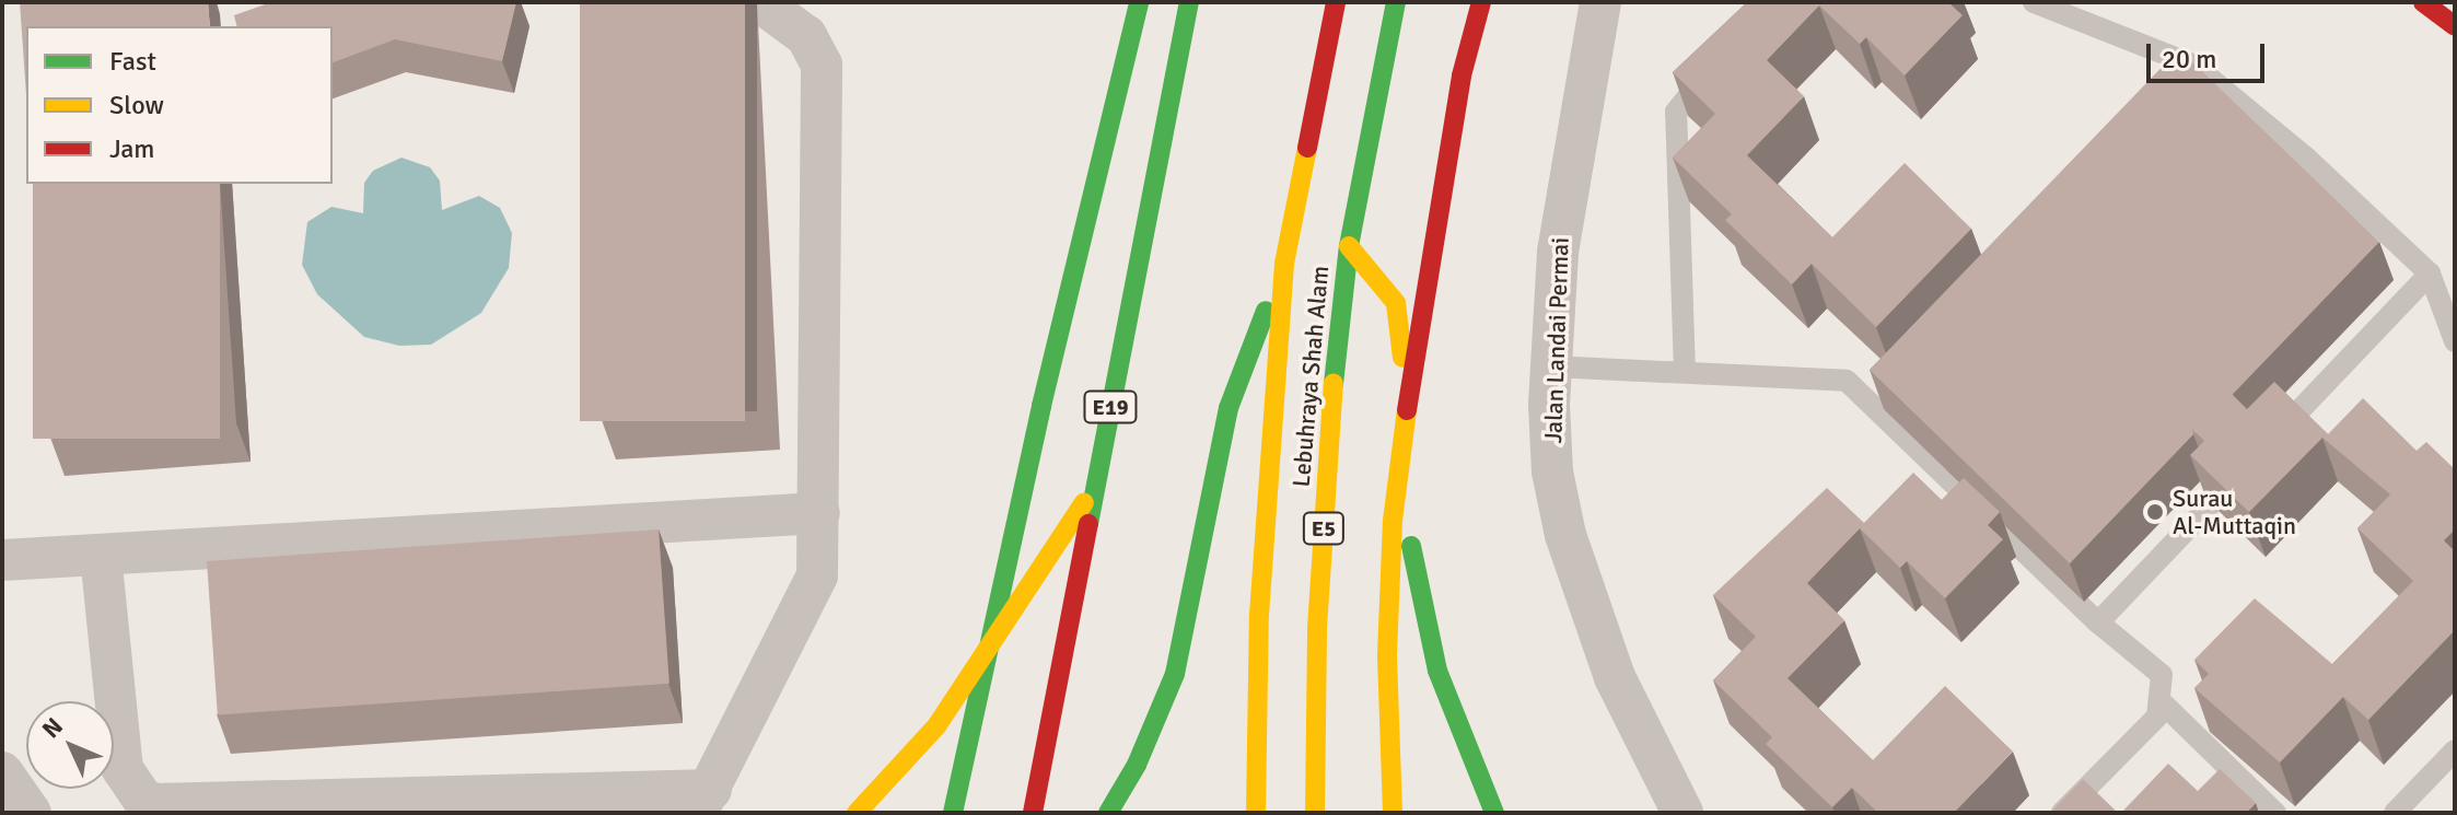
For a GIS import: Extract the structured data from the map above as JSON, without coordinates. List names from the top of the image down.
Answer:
{
  "streets": {
    "highway": ["Lebuhraya Shah Alam", "E19", "E5"],
    "street": ["Jalan Landai Permai"]
  },
  "places": ["Surau Al-Muttaqin"],
  "legend": ["Fast", "Slow", "Jam"],
  "scale_bar": "20 m",
  "north": "top left"
}
